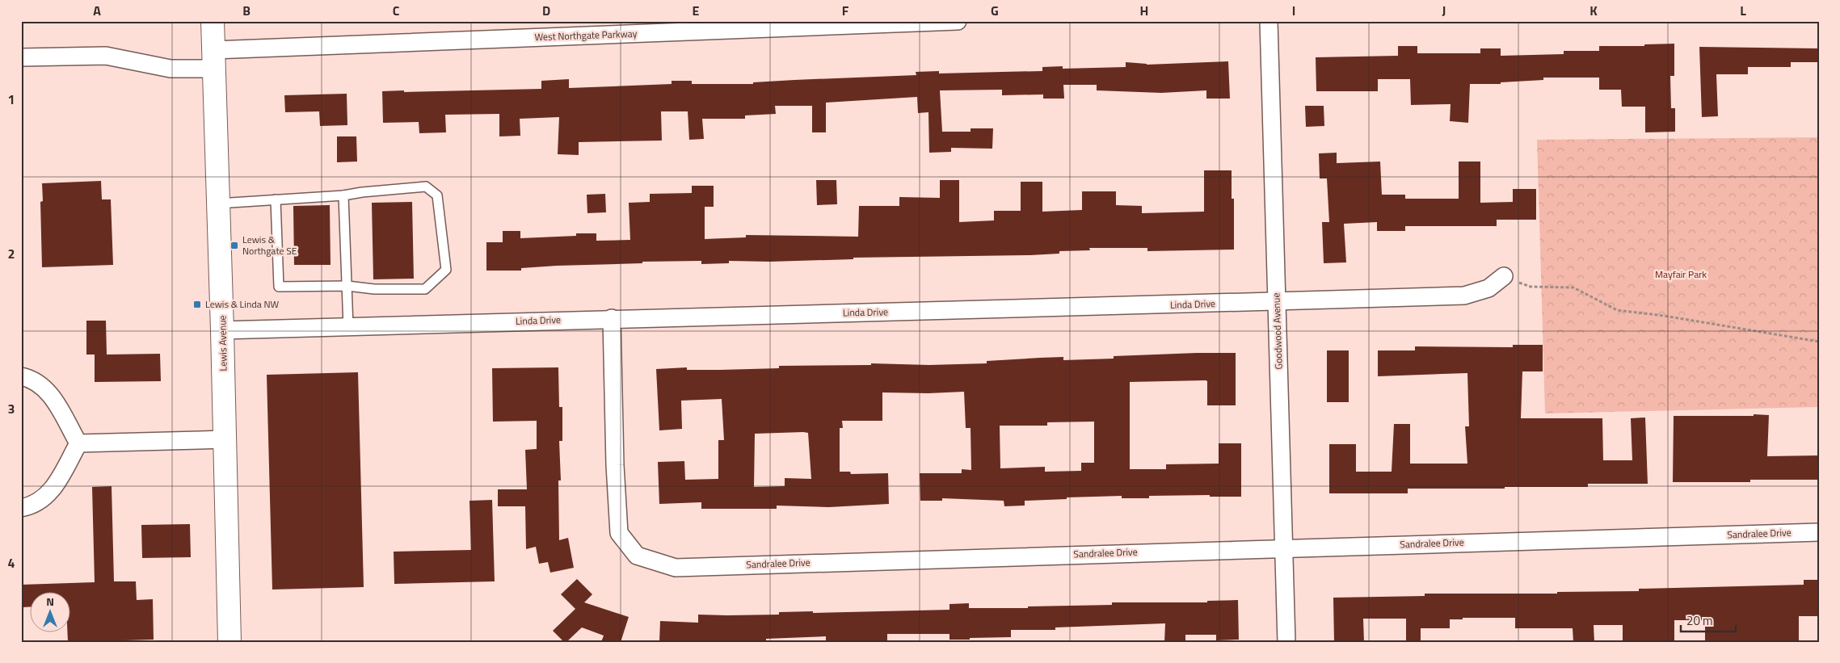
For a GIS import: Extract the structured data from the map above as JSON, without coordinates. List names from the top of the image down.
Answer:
{
  "streets": {
    "main road": ["Lewis Avenue"],
    "street": [
      "West Northgate Parkway",
      "Linda Drive",
      "Goodwood Avenue",
      "Sandralee Drive"
    ]
  },
  "crossings": [
    ["West Northgate Parkway", "Lewis Avenue"],
    ["Linda Drive", "Goodwood Avenue"],
    ["Linda Drive", "Lewis Avenue"],
    ["Linda Drive", "Sandralee Drive"],
    ["Goodwood Avenue", "Sandralee Drive"]
  ],
  "parks": ["Mayfair Park"],
  "places": {
    "transit": ["Lewis & Northgate SE", "Lewis & Linda NW"]
  },
  "scale_bar": "20 m",
  "north": "top",
  "grid": {
    "columns": [
      "A",
      "B",
      "C",
      "D",
      "E",
      "F",
      "G",
      "H",
      "I",
      "J",
      "K",
      "L"
    ],
    "rows": [
      "1",
      "2",
      "3",
      "4"
    ]
  }
}
